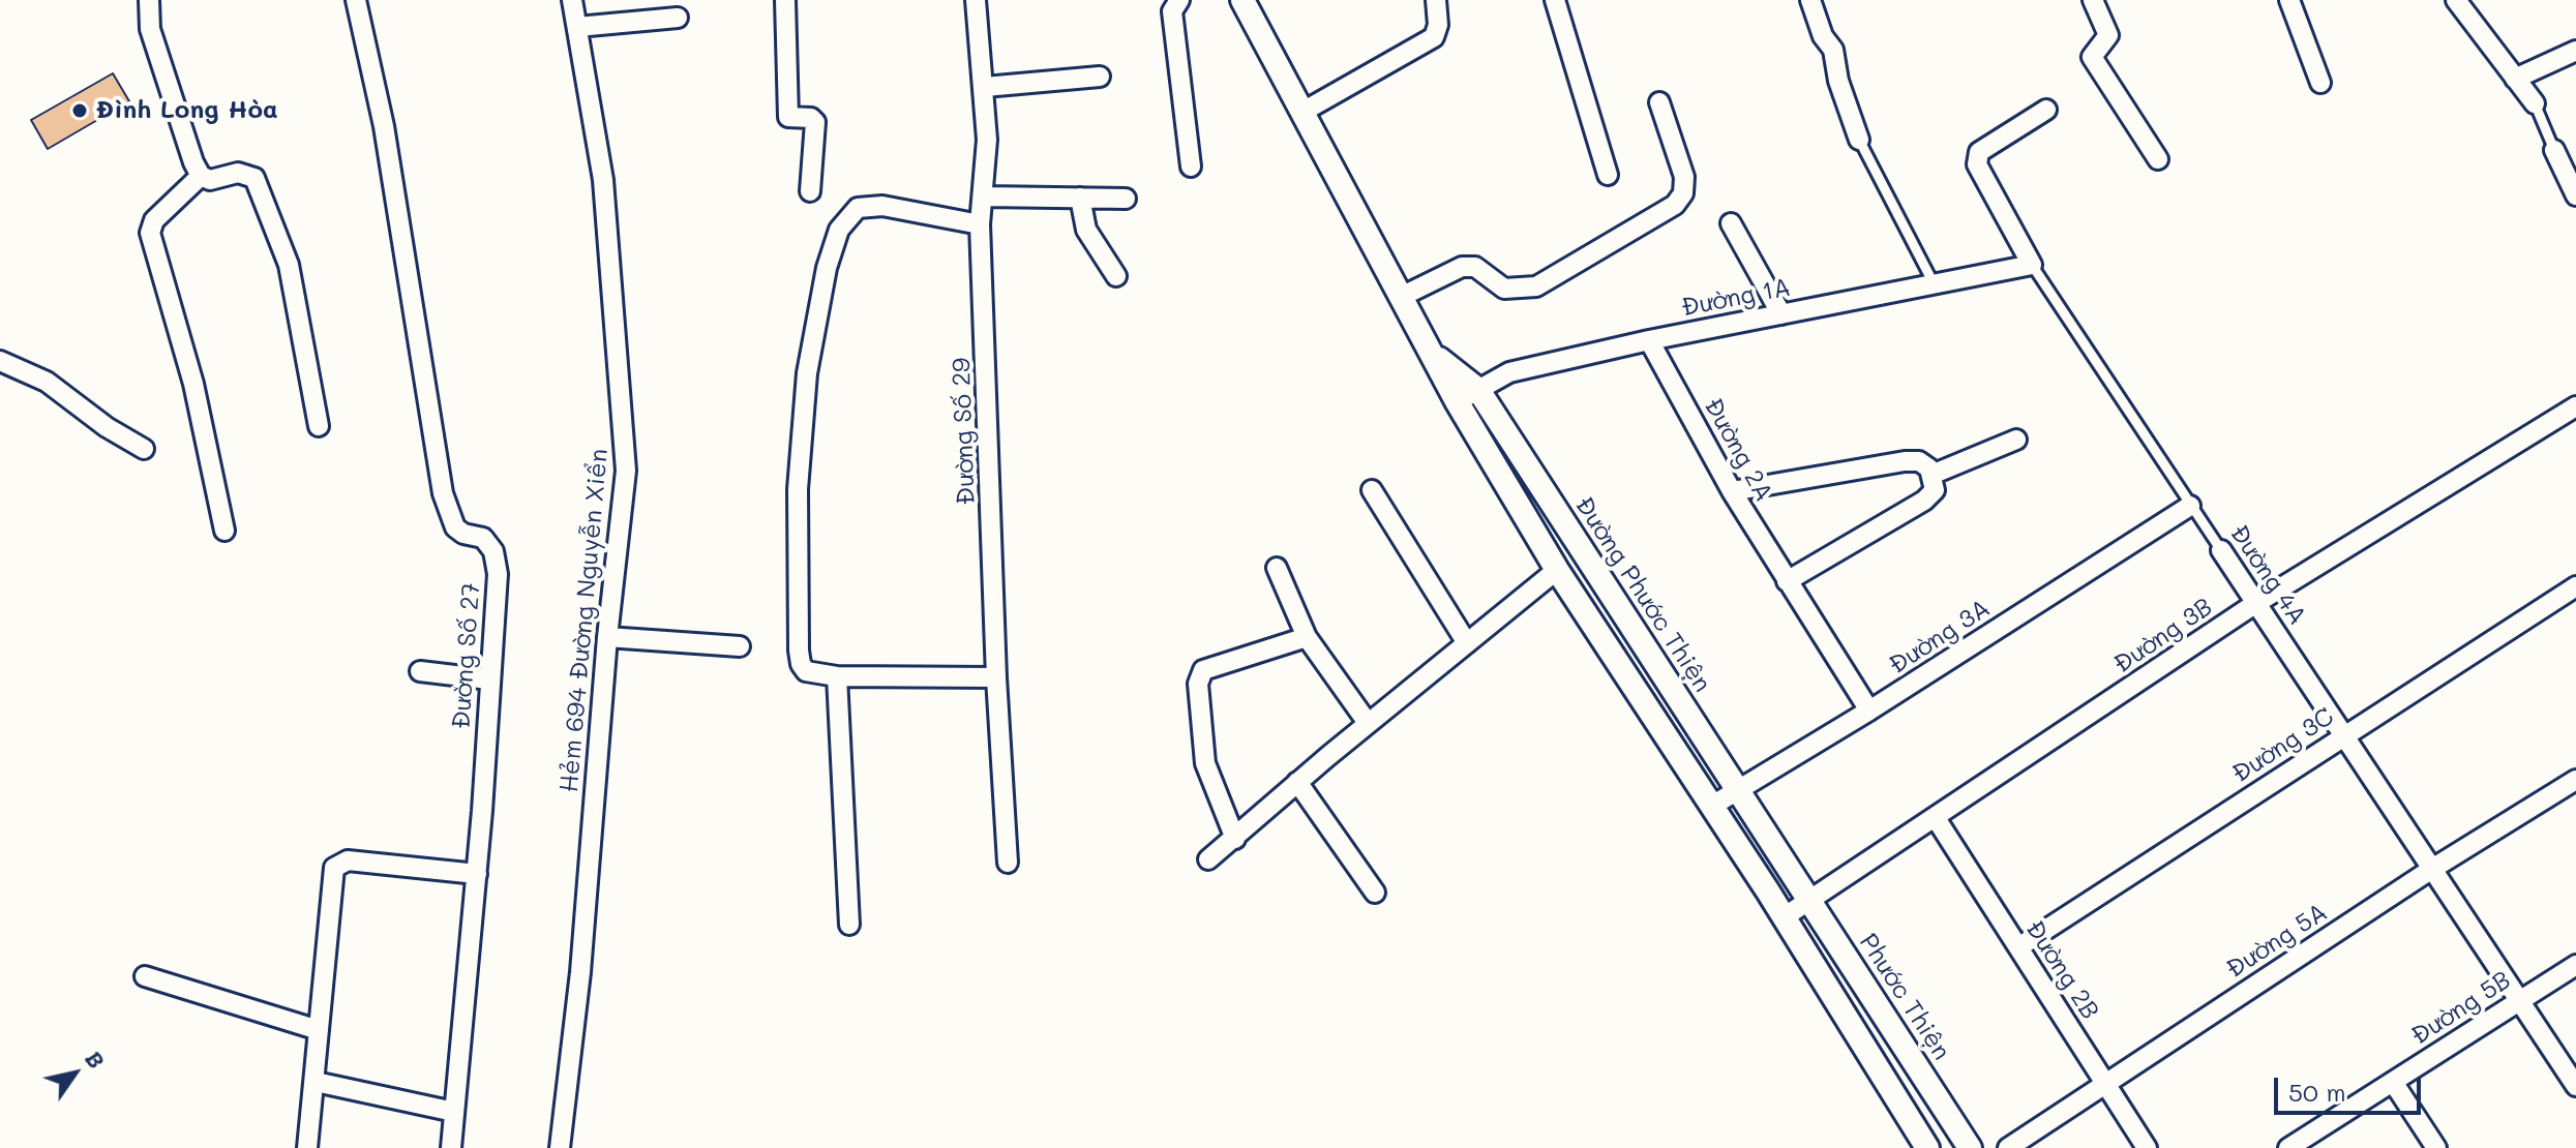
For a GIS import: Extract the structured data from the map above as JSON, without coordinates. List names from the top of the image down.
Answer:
{
  "streets": {
    "street": [
      "Đường 1A",
      "Đường Số 29",
      "Đường 2A",
      "Đường 4A",
      "Đường Phước Thiện",
      "Hẻm 694 Đường Nguyễn Xiển",
      "Đường 3B",
      "Đường 3A",
      "Đường Số 27",
      "Đường 3C",
      "Đường 5A",
      "Đường 2B",
      "Phước Thiện",
      "Đường 5B"
    ]
  },
  "crossings": [
    ["Đường 1A", "Đường 2A"],
    ["Đường 1A", "Đường 4A"],
    ["Đường 1A", "Đường Phước Thiện"],
    ["Đường 2A", "Đường 3A"],
    ["Đường 4A", "Đường 3B"],
    ["Đường 4A", "Đường 3A"],
    ["Đường 4A", "Đường 3C"],
    ["Đường 4A", "Đường 5A"],
    ["Đường 4A", "Đường 5B"],
    ["Đường Phước Thiện", "Đường 3B"],
    ["Đường Phước Thiện", "Đường 3A"],
    ["Đường Phước Thiện", "Phước Thiện"],
    ["Đường 3B", "Đường 2B"],
    ["Đường 3B", "Phước Thiện"],
    ["Đường 3C", "Đường 2B"],
    ["Đường 5A", "Đường 2B"]
  ],
  "places": ["Đình Long Hòa"],
  "scale_bar": "50 m",
  "north": "top right"
}
